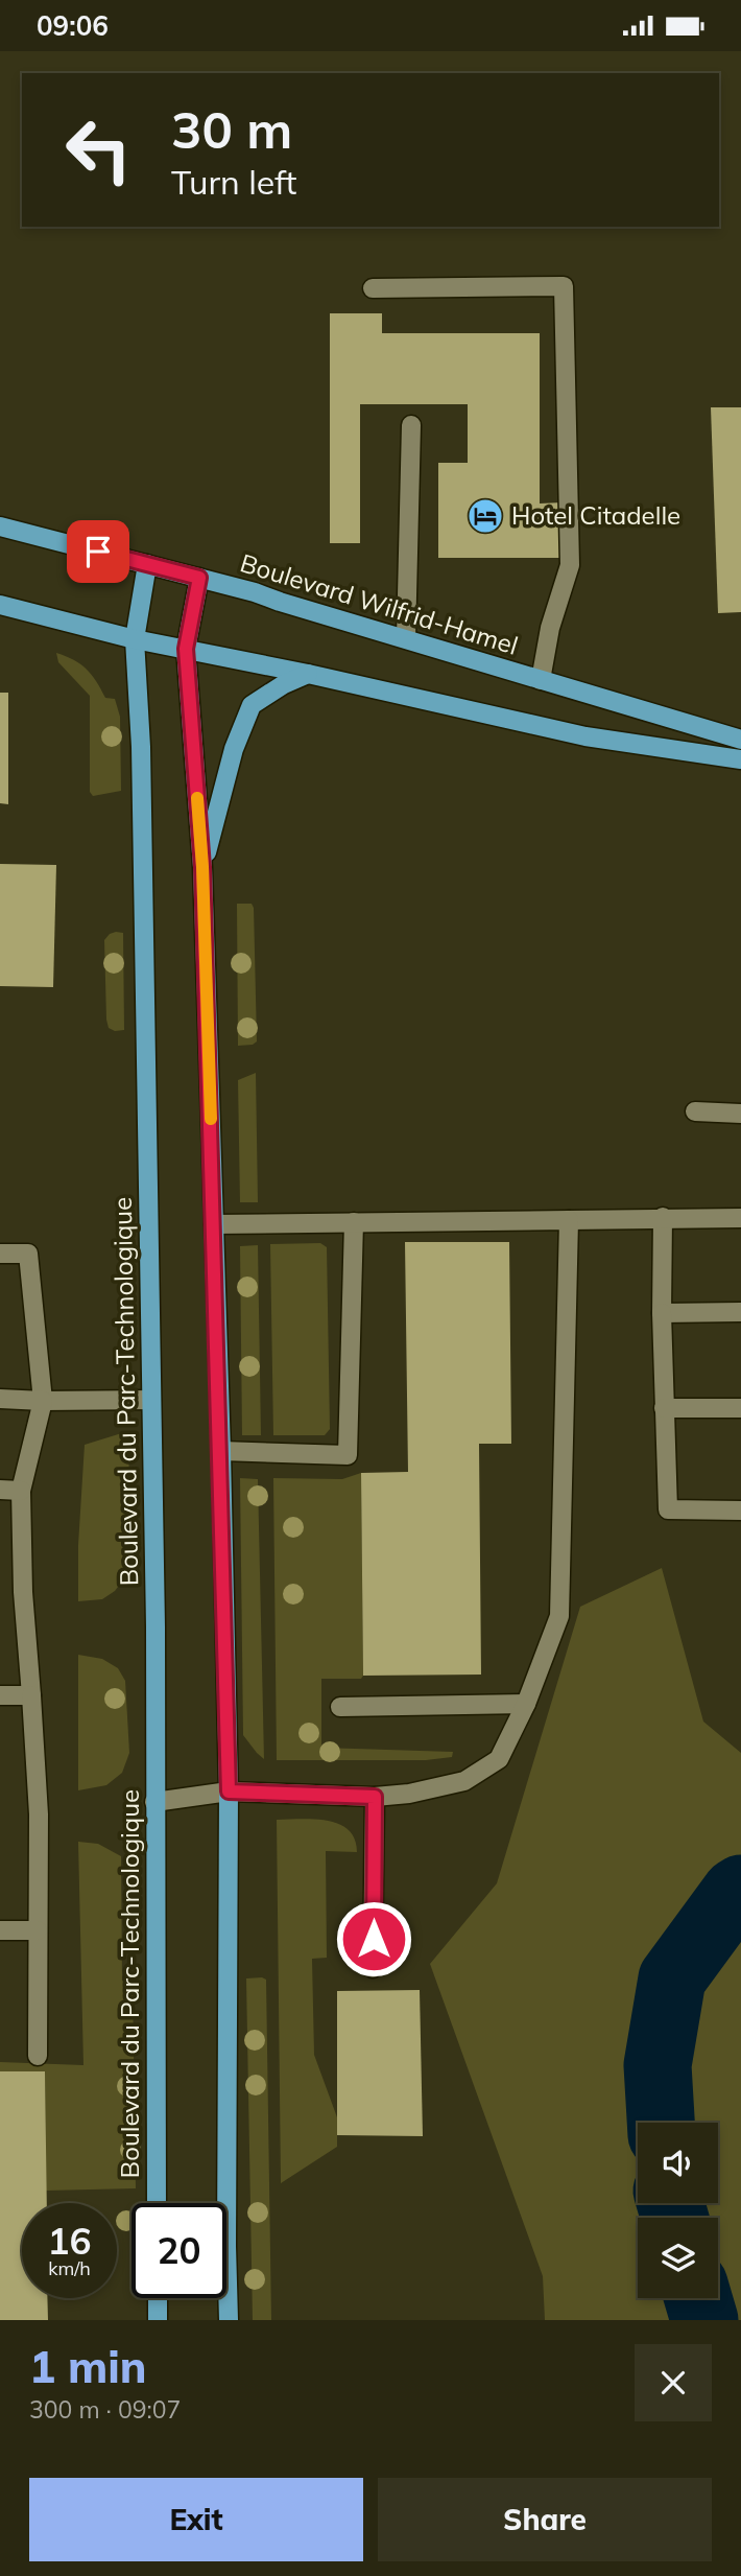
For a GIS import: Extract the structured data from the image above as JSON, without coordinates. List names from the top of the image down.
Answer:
{
  "streets": {
    "main road": ["Boulevard Wilfrid-Hamel", "Boulevard du Parc-Technologique"]
  },
  "crossings": [
    ["Boulevard Wilfrid-Hamel", "Boulevard du Parc-Technologique"]
  ],
  "places": {
    "hotel": ["Hotel Citadelle"]
  },
  "page": {
    "status": "09:06",
    "turn": ["30 m", "Turn left"],
    "speed": "16 km/h",
    "limit": "20",
    "heading": ["1 min", "300 m · 09:07"],
    "buttons": ["Exit", "Share"]
  }
}
